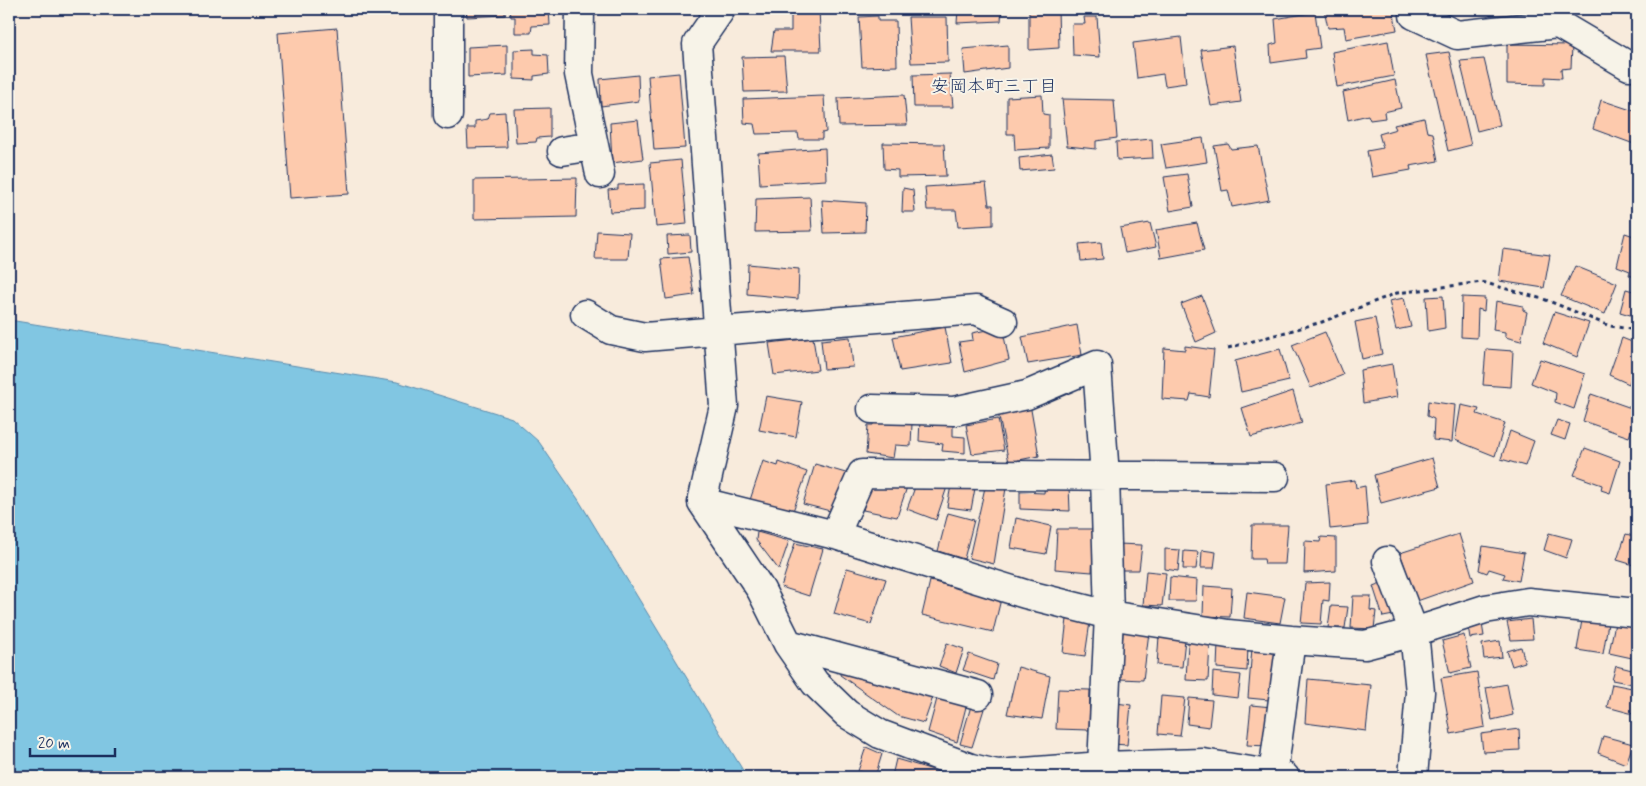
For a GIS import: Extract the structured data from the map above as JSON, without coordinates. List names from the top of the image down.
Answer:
{
  "districts": ["安岡本町三丁目"],
  "scale_bar": "20 m"
}
